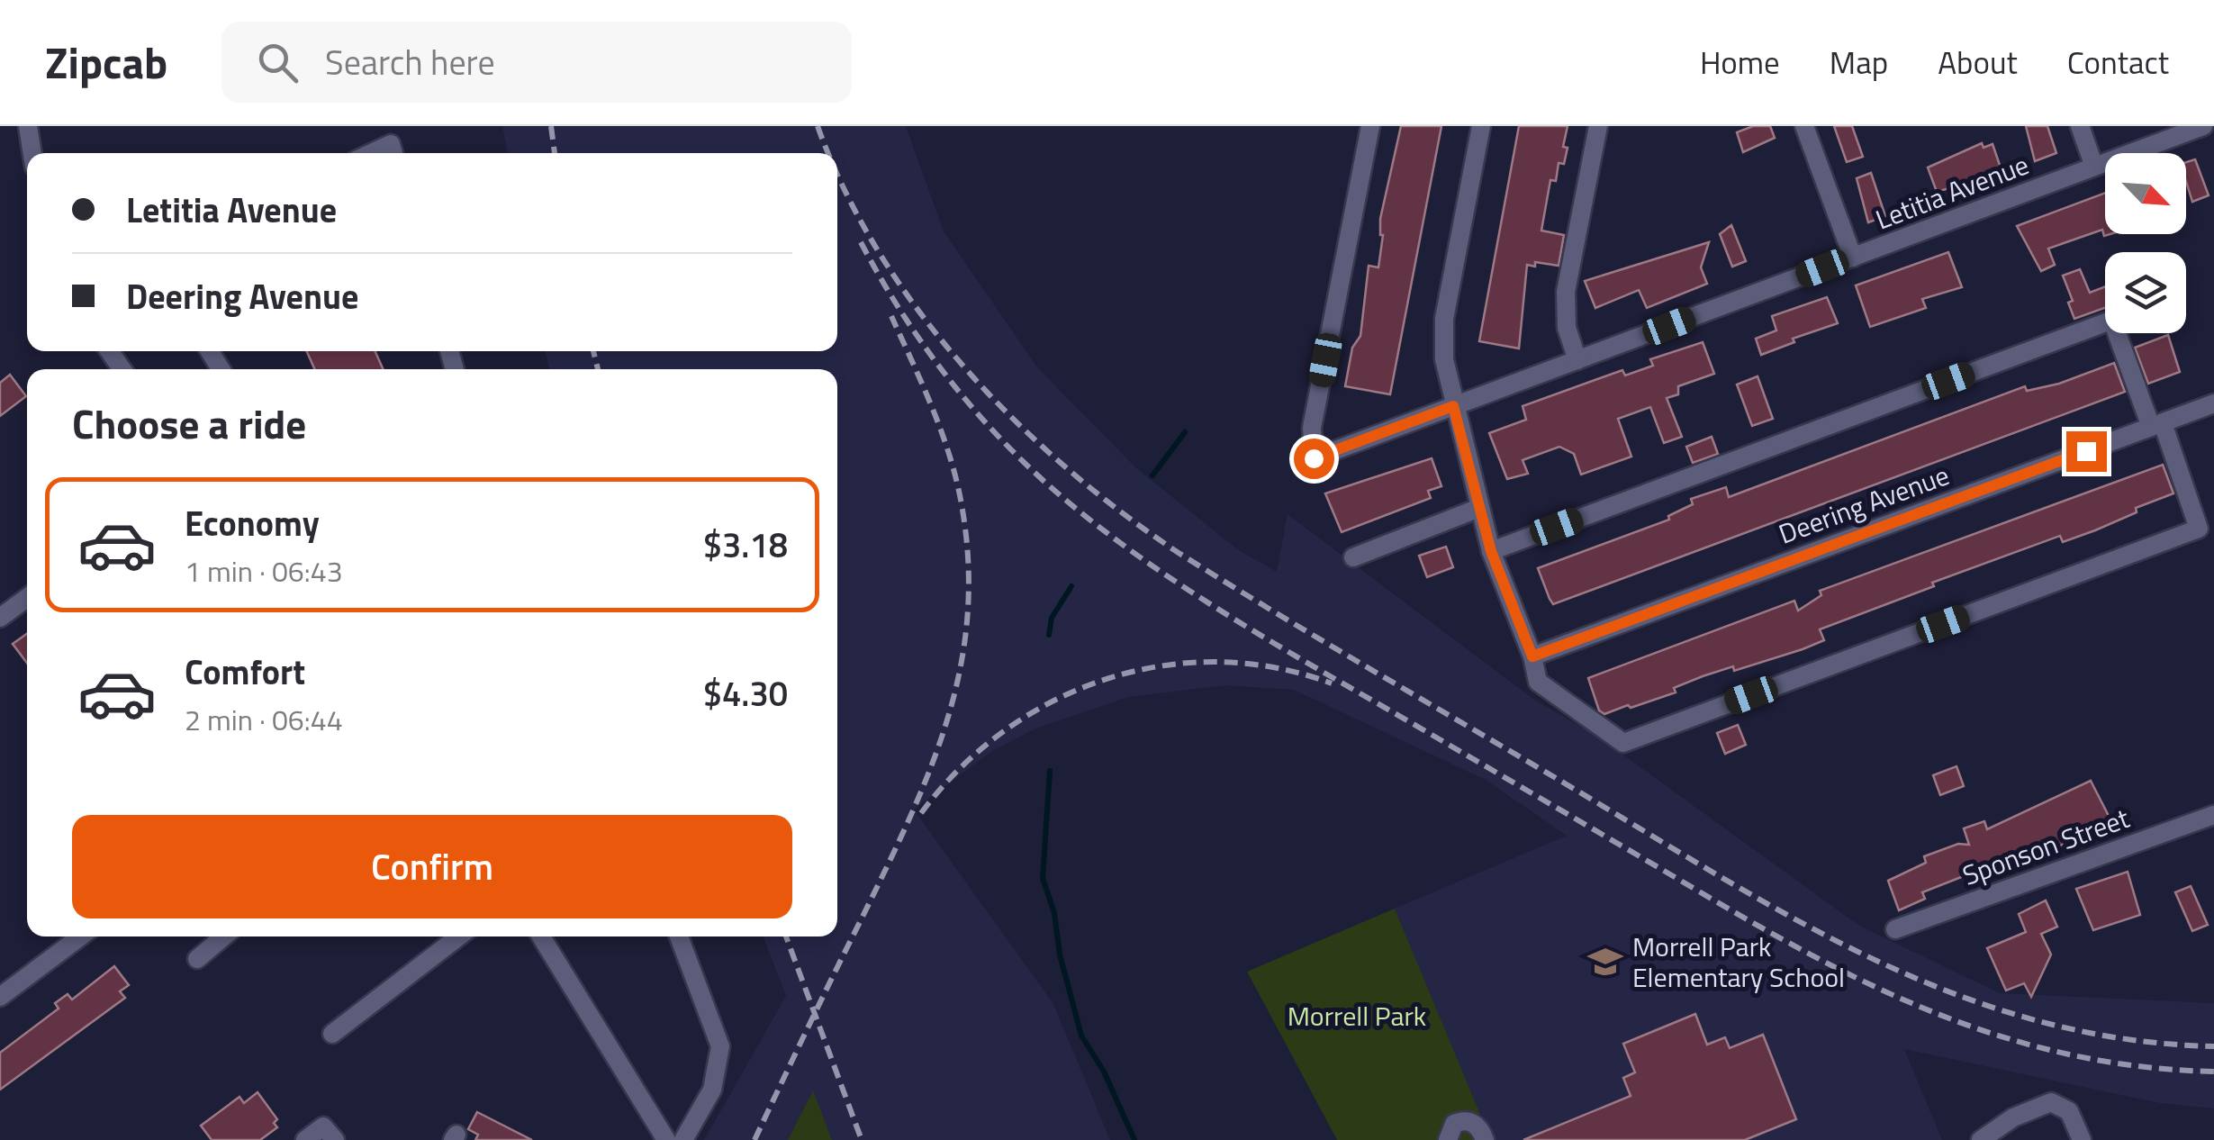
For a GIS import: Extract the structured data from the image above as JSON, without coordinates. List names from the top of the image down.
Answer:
{
  "streets": {
    "street": ["Letitia Avenue", "Deering Avenue", "Sponson Street"]
  },
  "parks": ["Morrell Park"],
  "places": {
    "school or university": ["Morrell Park Elementary School"]
  },
  "north": "bottom right",
  "page": {
    "header": "Zipcab",
    "search": "Search here",
    "nav": [
      "Home",
      "Map",
      "About",
      "Contact"
    ],
    "banner": ["Letitia Avenue", "Deering Avenue"],
    "heading": "Choose a ride",
    "list": [
      {
        "name": "Economy",
        "note": "1 min · 06:43",
        "value": "$3.18"
      },
      {
        "name": "Comfort",
        "note": "2 min · 06:44",
        "value": "$4.30"
      }
    ],
    "buttons": "Confirm"
  }
}
